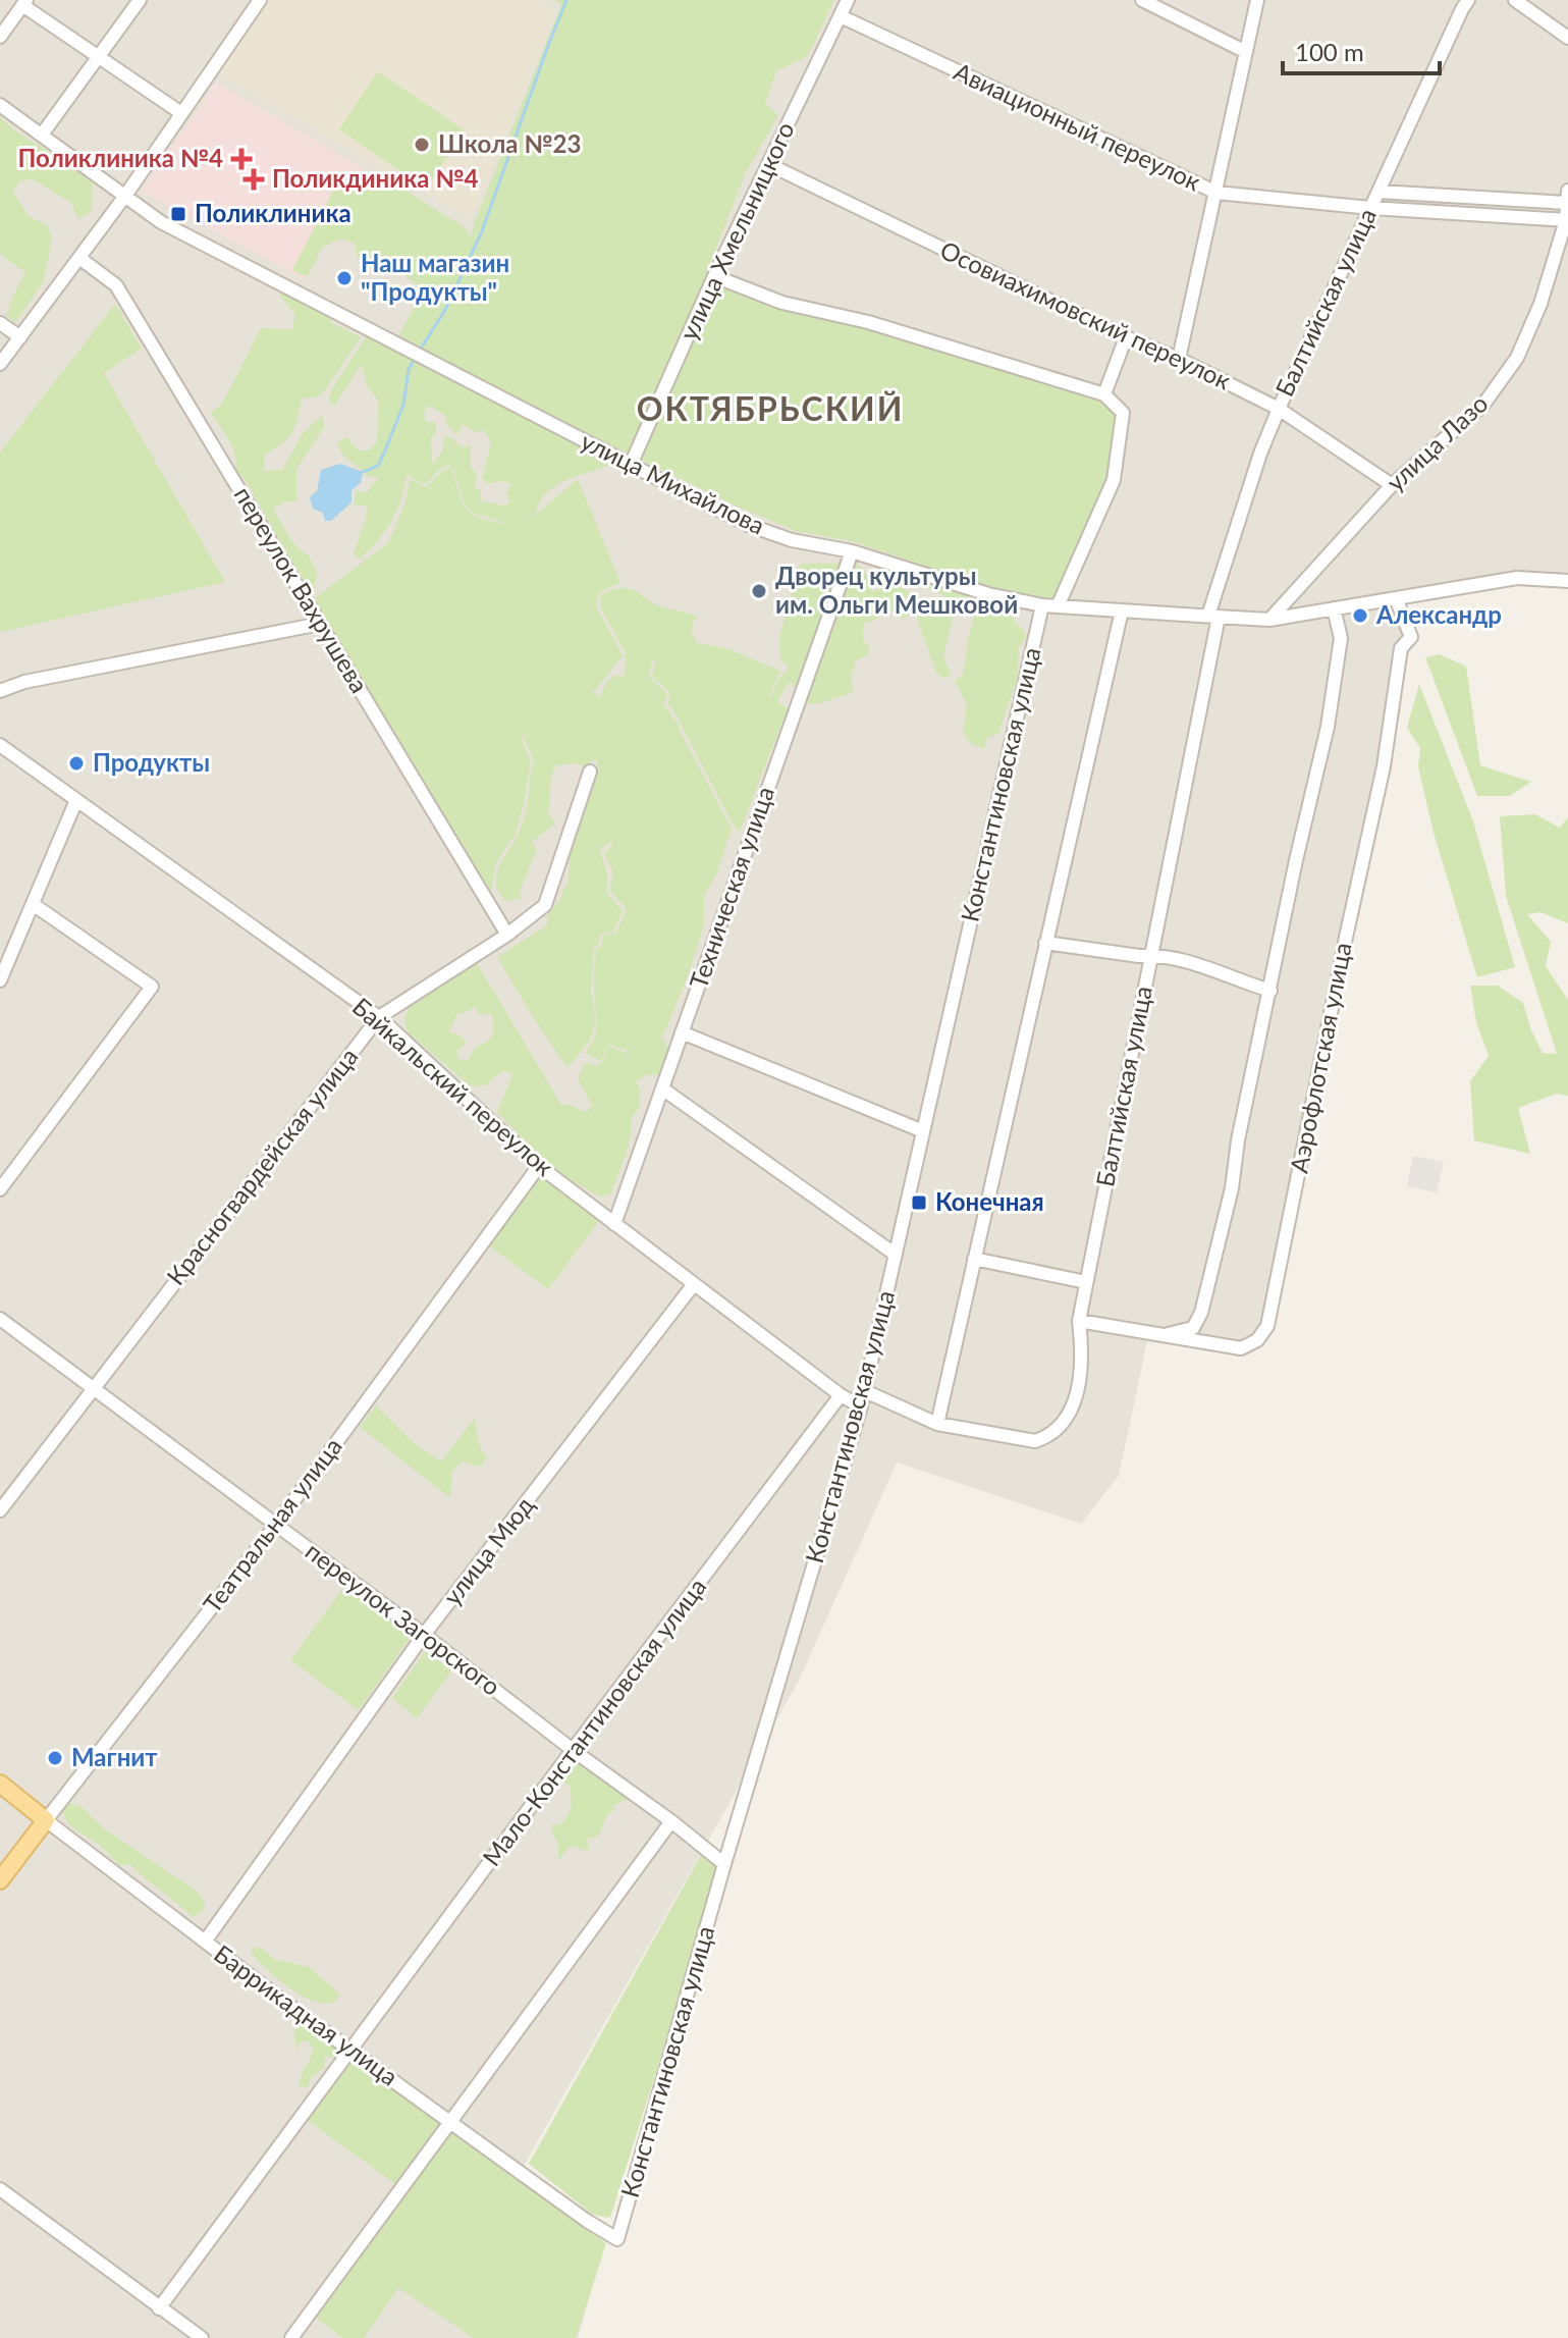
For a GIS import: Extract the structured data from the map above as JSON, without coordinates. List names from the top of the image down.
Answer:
{
  "streets": {
    "main road": ["Театральная улица", "Баррикадная улица"],
    "street": [
      "Авиационный переулок",
      "улица Хмельницкого",
      "Балтийская улица",
      "Осовиахимовский переулок",
      "улица Лазо",
      "улица Михайлова",
      "переулок Вахрушева",
      "Константиновская улица",
      "Техническая улица",
      "Аэрофлотская улица",
      "Байкальский переулок",
      "Красногвардейская улица",
      "улица Мюд",
      "переулок Загорского",
      "Мало-Константиновская улица"
    ]
  },
  "crossings": [
    ["Авиационный переулок", "улица Хмельницкого"],
    ["Авиационный переулок", "Балтийская улица"],
    ["Авиационный переулок", "улица Лазо"],
    ["улица Хмельницкого", "Осовиахимовский переулок"],
    ["улица Хмельницкого", "улица Михайлова"],
    ["Балтийская улица", "Осовиахимовский переулок"],
    ["Балтийская улица", "улица Михайлова"],
    ["Балтийская улица", "Константиновская улица"],
    ["Балтийская улица", "Аэрофлотская улица"],
    ["Осовиахимовский переулок", "улица Лазо"],
    ["улица Лазо", "улица Михайлова"],
    ["улица Михайлова", "Константиновская улица"],
    ["улица Михайлова", "Техническая улица"],
    ["улица Михайлова", "Аэрофлотская улица"],
    ["переулок Вахрушева", "Красногвардейская улица"],
    ["Константиновская улица", "Байкальский переулок"],
    ["Константиновская улица", "переулок Загорского"],
    ["Константиновская улица", "Баррикадная улица"],
    ["Техническая улица", "Байкальский переулок"],
    ["Байкальский переулок", "Красногвардейская улица"],
    ["Байкальский переулок", "Театральная улица"],
    ["Байкальский переулок", "улица Мюд"],
    ["Байкальский переулок", "Мало-Константиновская улица"],
    ["Красногвардейская улица", "переулок Загорского"],
    ["Театральная улица", "переулок Загорского"],
    ["Театральная улица", "Баррикадная улица"],
    ["улица Мюд", "переулок Загорского"],
    ["улица Мюд", "Баррикадная улица"],
    ["переулок Загорского", "Мало-Константиновская улица"],
    ["Мало-Константиновская улица", "Баррикадная улица"]
  ],
  "districts": ["ОКТЯБРЬСКИЙ"],
  "places": {
    "other": [
      "Школа №23",
      "Наш магазин \"Продукты\"",
      "Дворец культуры им. Ольги Мешковой",
      "Александр",
      "Продукты",
      "Магнит"
    ],
    "health": ["Поликлиника №4", "Поликдиника №4"],
    "transit": ["Поликлиника", "Конечная"]
  },
  "scale_bar": "100 m"
}
